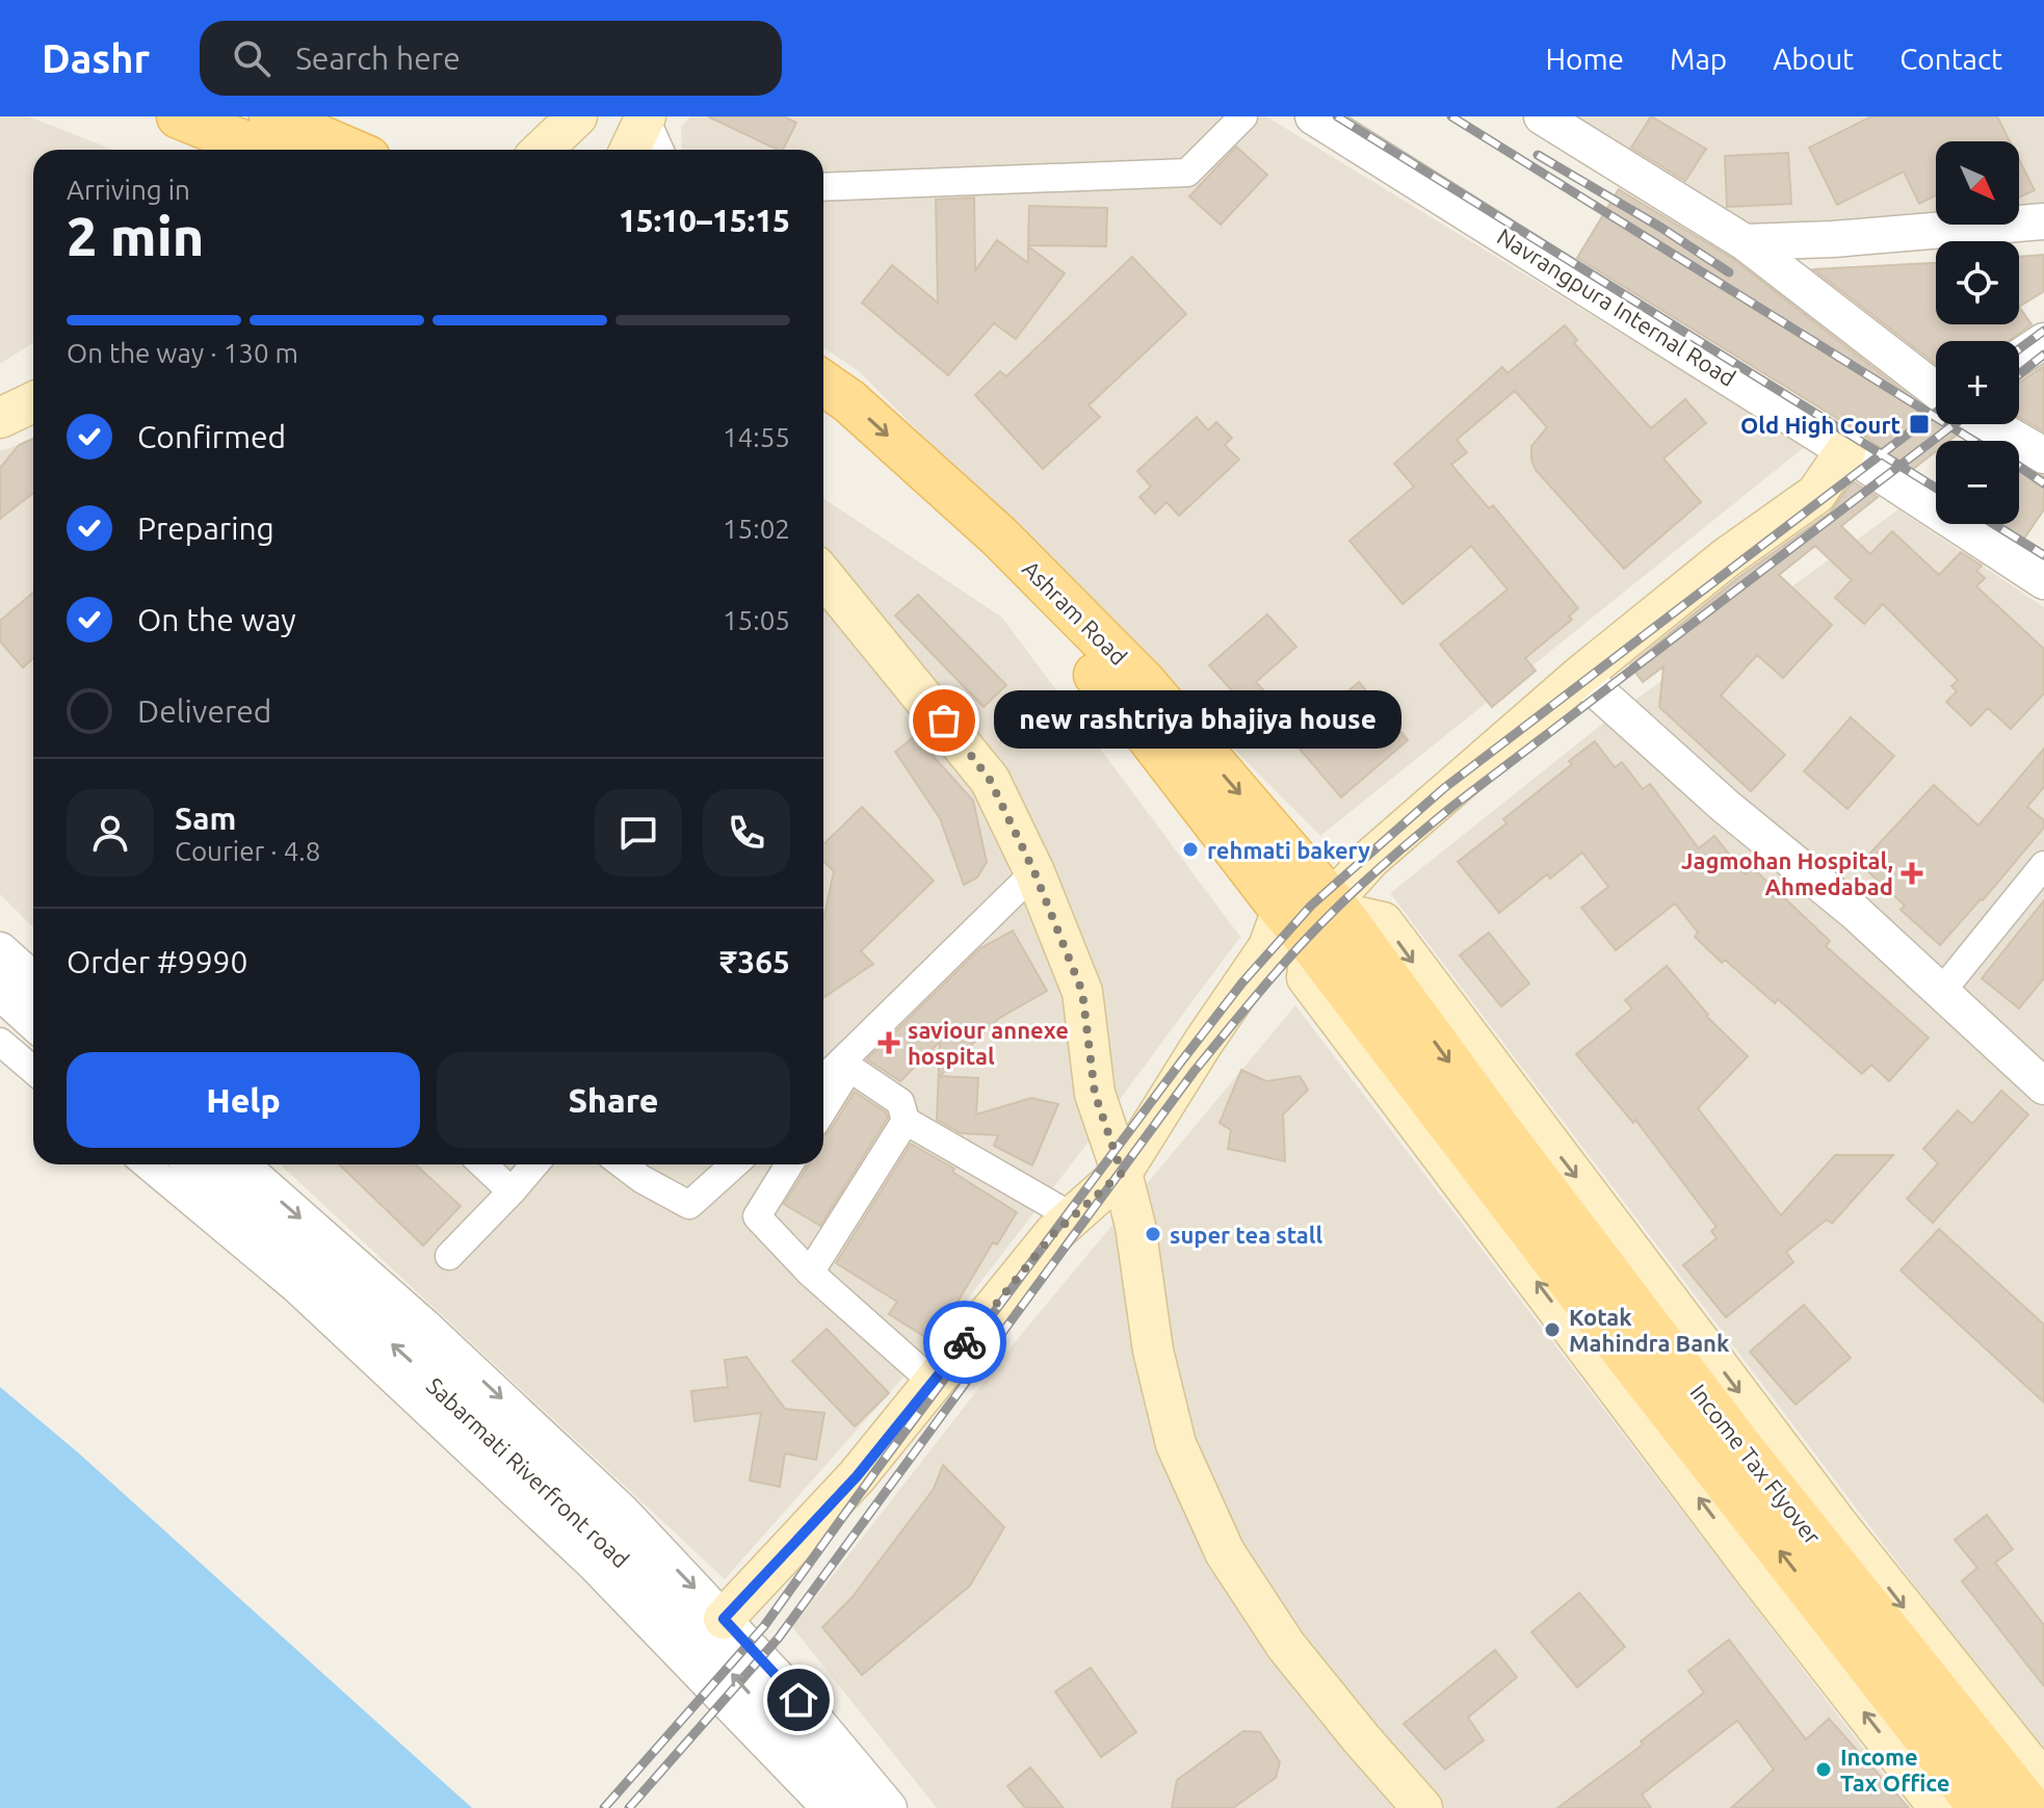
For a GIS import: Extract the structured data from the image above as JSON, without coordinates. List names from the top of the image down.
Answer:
{
  "streets": {
    "main road": ["Ashram Road", "Income Tax Flyover"],
    "street": ["Navrangpura Internal Road", "Sabarmati Riverfront road"]
  },
  "crossings": [
    ["Ashram Road", "Income Tax Flyover"]
  ],
  "places": {
    "transit": ["Old High Court"],
    "other": [
      "new rashtriya bhajiya house",
      "rehmati bakery",
      "super tea stall",
      "Kotak Mahindra Bank",
      "Income Tax Office"
    ],
    "health": ["Jagmohan Hospital, Ahmedabad", "saviour annexe hospital"]
  },
  "north": "bottom right",
  "page": {
    "header": "Dashr",
    "search": "Search here",
    "nav": [
      "Home",
      "Map",
      "About",
      "Contact"
    ],
    "map_buttons": ["+", "−"],
    "heading": ["2 min", "Arriving in", "15:10–15:15"],
    "panel": [
      "Sam",
      "Courier · 4.8",
      "Order #9990",
      "₹365"
    ],
    "bar": "On the way · 130 m",
    "list": [
      ["Confirmed", "14:55"],
      ["Preparing", "15:02"],
      ["On the way", "15:05"],
      "Delivered"
    ],
    "bubble": "new rashtriya bhajiya house",
    "buttons": ["Help", "Share"]
  }
}
